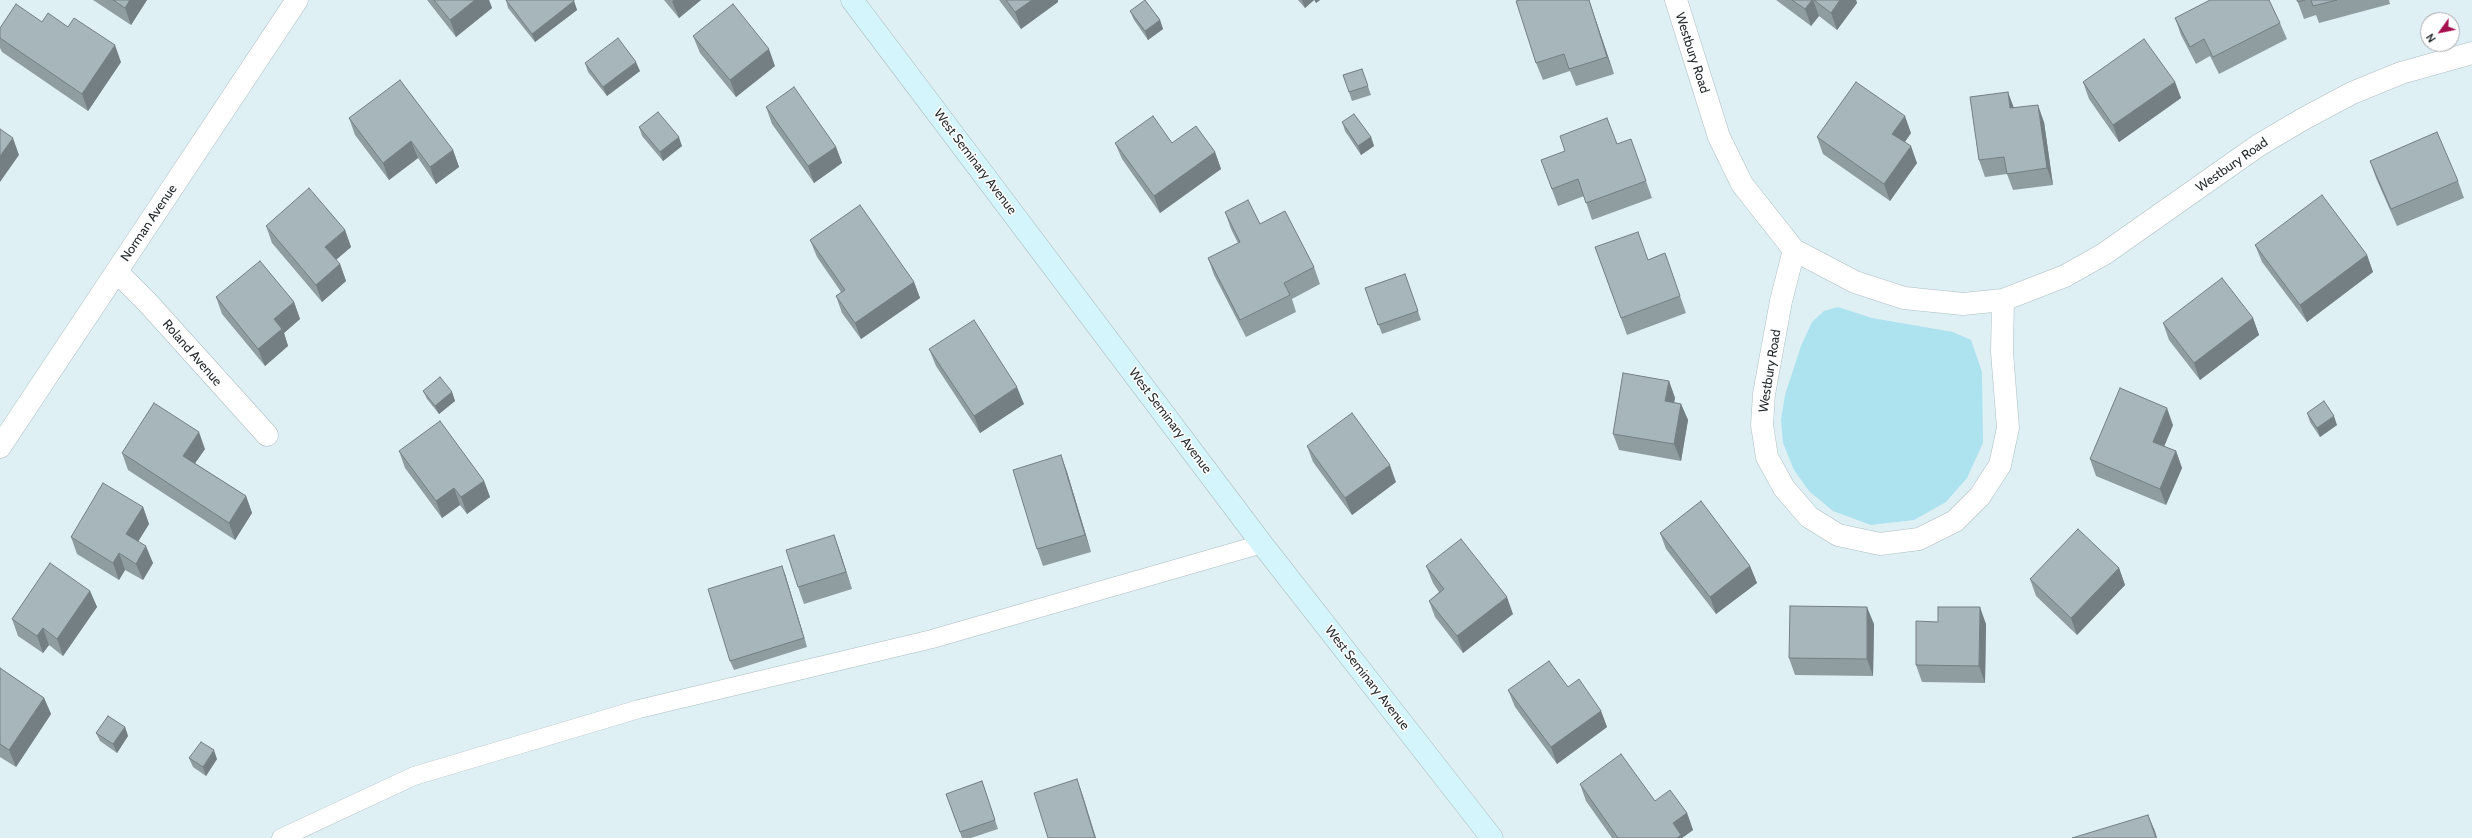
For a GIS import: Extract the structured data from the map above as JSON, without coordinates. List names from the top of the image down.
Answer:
{
  "streets": {
    "main road": ["West Seminary Avenue"],
    "street": ["Westbury Road", "Norman Avenue", "Roland Avenue"]
  },
  "crossings": [
    ["Norman Avenue", "Roland Avenue"]
  ],
  "north": "bottom left"
}
